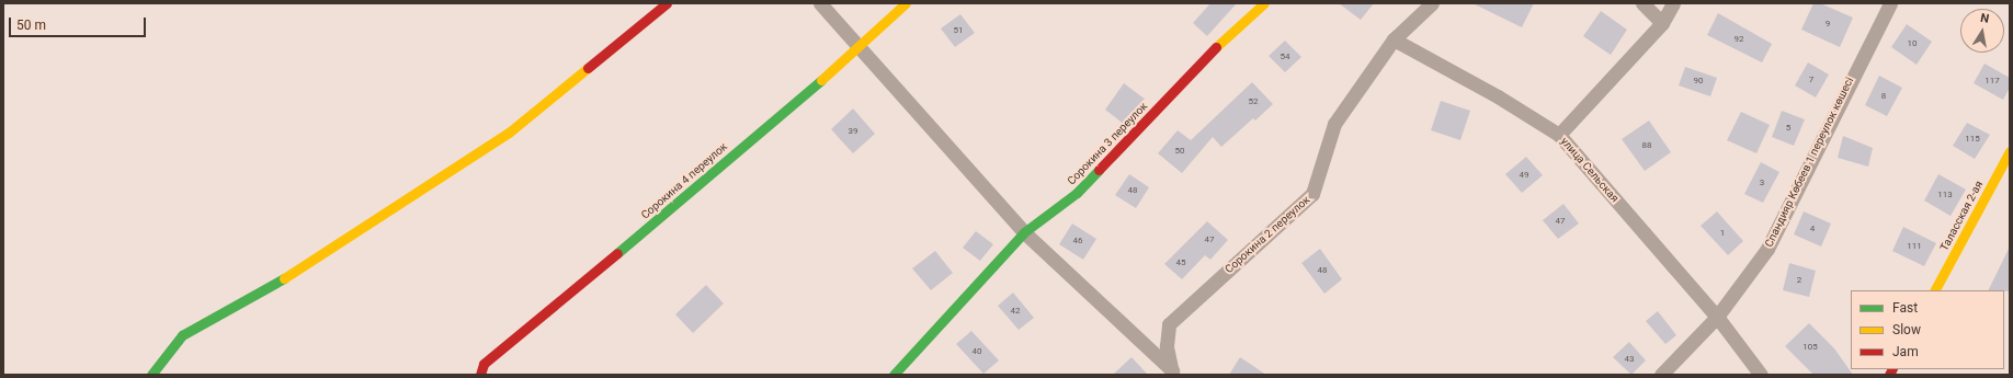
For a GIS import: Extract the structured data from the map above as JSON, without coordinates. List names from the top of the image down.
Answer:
{
  "streets": {
    "street": [
      "Сорокина 3 переулок",
      "Спандияр Көбеев 1 переулок көшесі",
      "улица Сельская",
      "Сорокина 4 переулок",
      "Таласская 2-ая",
      "Сорокина 2 переулок"
    ]
  },
  "crossings": [
    ["Спандияр Көбеев 1 переулок көшесі", "улица Сельская"]
  ],
  "house_numbers": [
    "9",
    "51",
    "92",
    "10",
    "54",
    "7",
    "90",
    "117",
    "8",
    "52",
    "5",
    "39",
    "115",
    "88",
    "50",
    "49",
    "3",
    "48",
    "113",
    "47",
    "4",
    "1",
    "47",
    "46",
    "111",
    "45",
    "48",
    "2",
    "42",
    "105",
    "40",
    "43"
  ],
  "legend": ["Fast", "Slow", "Jam"],
  "scale_bar": "50 m",
  "north": "top"
}
